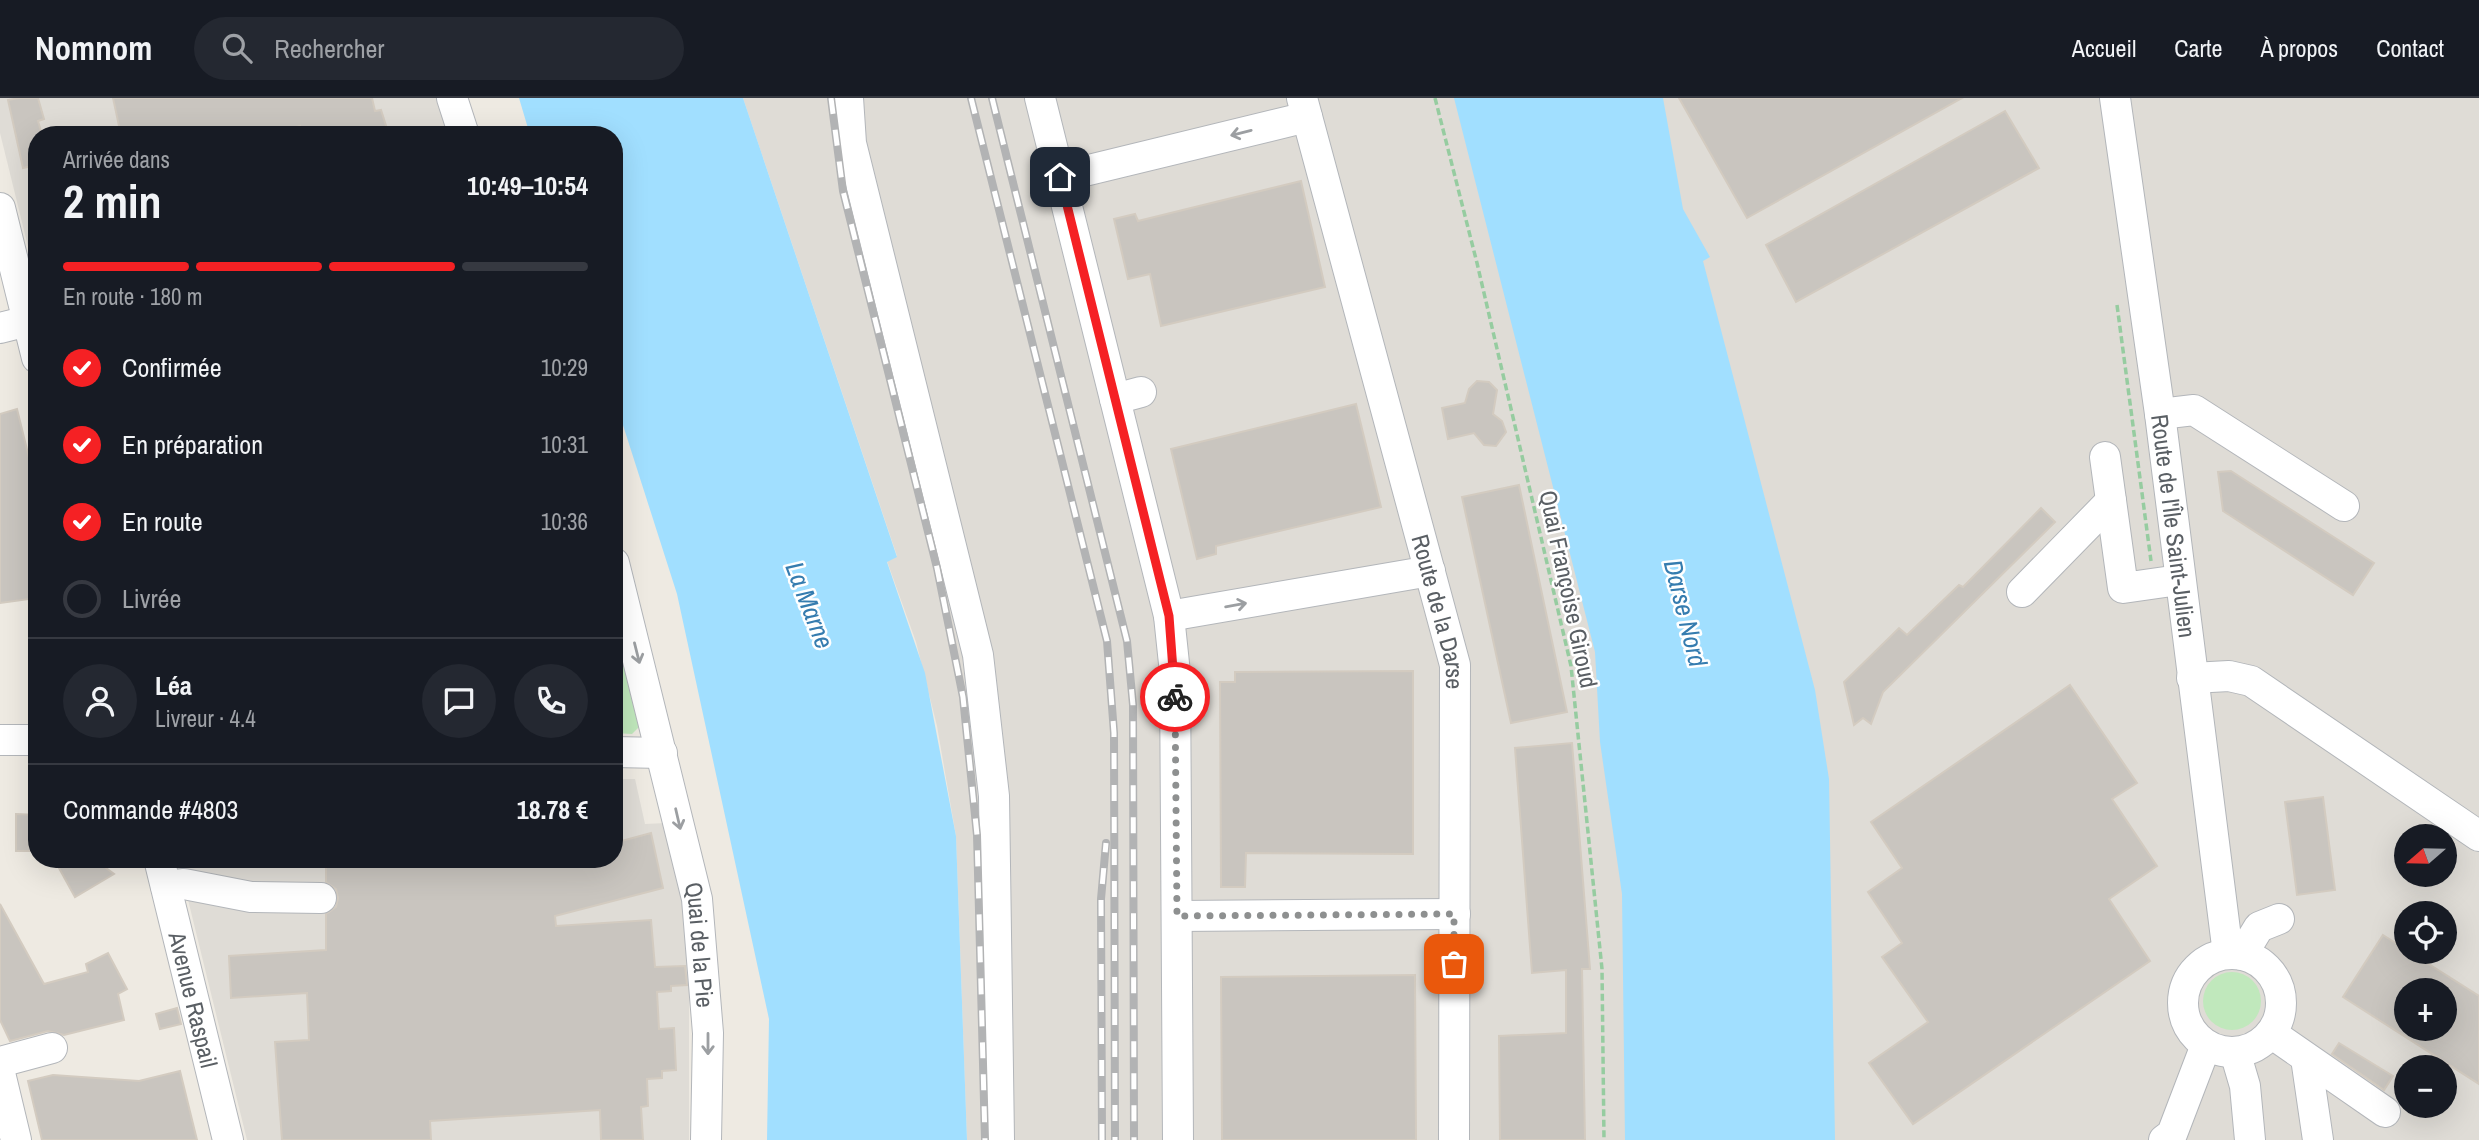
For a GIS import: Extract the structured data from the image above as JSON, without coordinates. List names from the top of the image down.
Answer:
{
  "streets": {
    "street": [
      "Route de l'Île Saint-Julien",
      "Route de la Darse",
      "Quai de la Pie",
      "Avenue Raspail"
    ],
    "path": ["Quai Françoise Giroud"]
  },
  "one_way": ["Quai de la Pie"],
  "water": ["La Marne", "Darse Nord"],
  "north": "left",
  "page": {
    "header": "Nomnom",
    "search": "Rechercher",
    "nav": [
      "Accueil",
      "Carte",
      "À propos",
      "Contact"
    ],
    "heading": ["2 min", "Arrivée dans", "10:49–10:54"],
    "panel": [
      "Léa",
      "Livreur · 4.4",
      "Commande #4803",
      "18.78 €"
    ],
    "bar": "En route · 180 m",
    "list": [
      ["Confirmée", "10:29"],
      ["En préparation", "10:31"],
      ["En route", "10:36"],
      "Livrée"
    ],
    "map_buttons": ["+", "−"]
  }
}
